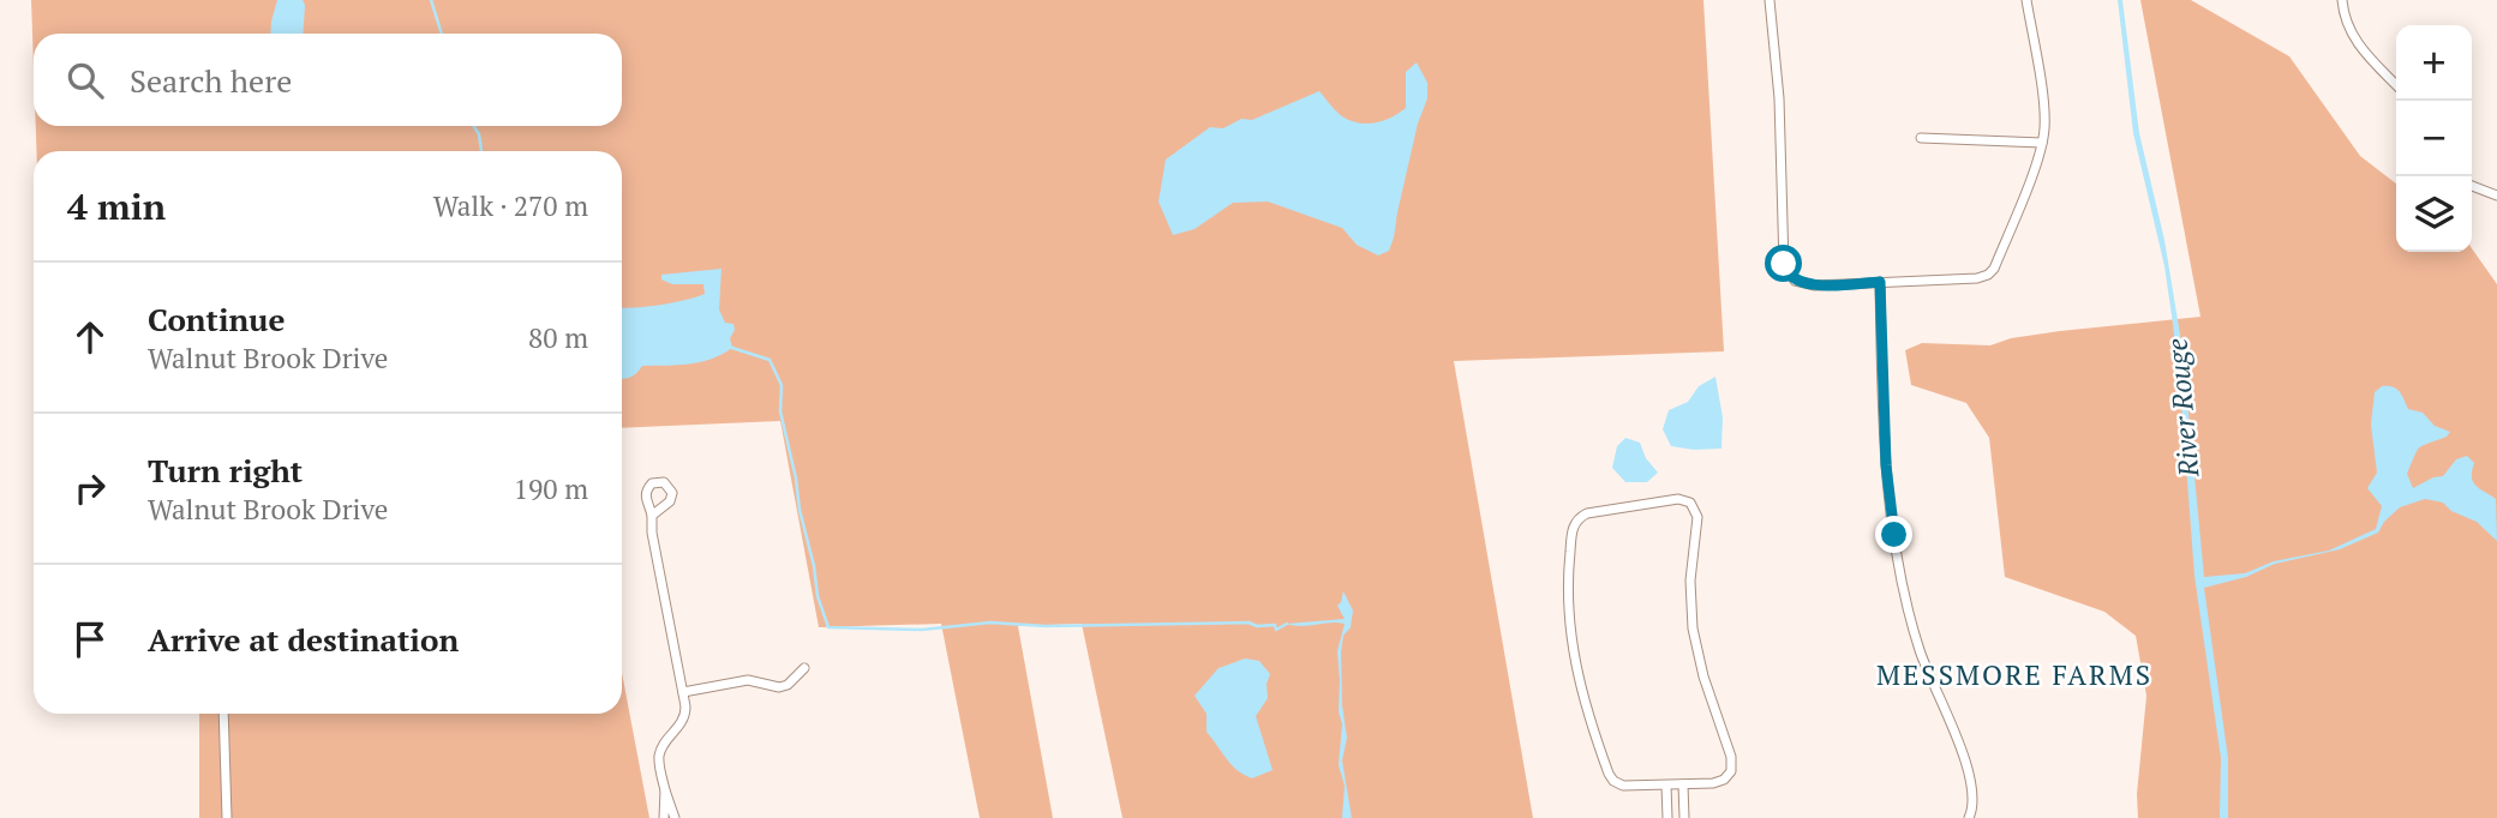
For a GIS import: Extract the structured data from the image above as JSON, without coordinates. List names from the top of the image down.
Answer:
{
  "districts": ["MESSMORE FARMS"],
  "water": ["River Rouge"],
  "page": {
    "map_buttons": ["+", "−"],
    "search": "Search here",
    "heading": ["4 min", "Walk · 270 m"],
    "list": [
      ["Continue", "Walnut Brook Drive", "80 m"],
      ["Turn right", "Walnut Brook Drive", "190 m"],
      "Arrive at destination"
    ]
  }
}
